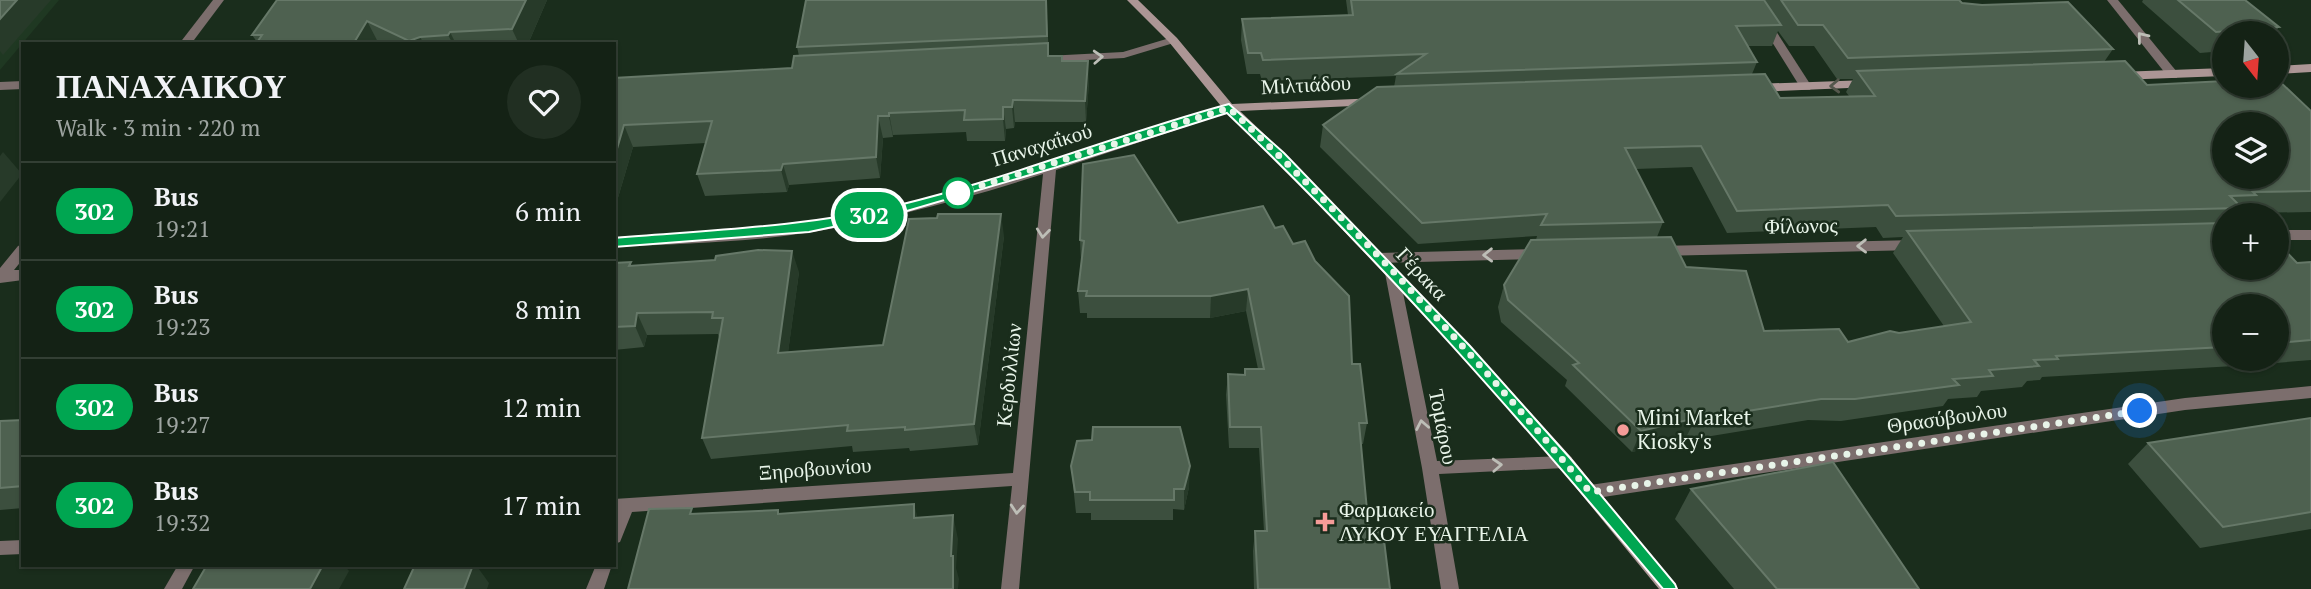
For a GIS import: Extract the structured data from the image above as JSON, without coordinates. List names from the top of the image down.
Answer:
{
  "streets": {
    "street": [
      "Μιλτιάδου",
      "Παναχαΐκού",
      "Φίλωνος",
      "Γέρακα",
      "Κερδυλλίων",
      "Θρασύβουλου",
      "Τομάρου",
      "Ξηροβουνίου"
    ]
  },
  "crossings": [
    ["Μιλτιάδου", "Παναχαΐκού"],
    ["Μιλτιάδου", "Γέρακα"],
    ["Παναχαΐκού", "Γέρακα"],
    ["Παναχαΐκού", "Κερδυλλίων"],
    ["Γέρακα", "Θρασύβουλου"],
    ["Γέρακα", "Τομάρου"],
    ["Κερδυλλίων", "Ξηροβουνίου"]
  ],
  "one_way": ["Φίλωνος", "Κερδυλλίων", "Τομάρου"],
  "places": {
    "other": ["Mini Market Kiosky's"],
    "health": ["Φαρμακείο ΛΥΚΟΥ ΕΥΑΓΓΕΛΙΑ"]
  },
  "lines": ["bus line 302"],
  "north": "bottom",
  "page": {
    "on_map": "302",
    "map_buttons": ["+", "−"],
    "heading": ["ΠΑΝΑΧΑΙΚΟΥ", "Walk · 3 min · 220 m"],
    "list": [
      {
        "mark": "302",
        "name": "Bus",
        "note": "19:21",
        "value": "6 min"
      },
      {
        "mark": "302",
        "name": "Bus",
        "note": "19:23",
        "value": "8 min"
      },
      {
        "mark": "302",
        "name": "Bus",
        "note": "19:27",
        "value": "12 min"
      },
      {
        "mark": "302",
        "name": "Bus",
        "note": "19:32",
        "value": "17 min"
      }
    ]
  }
}
